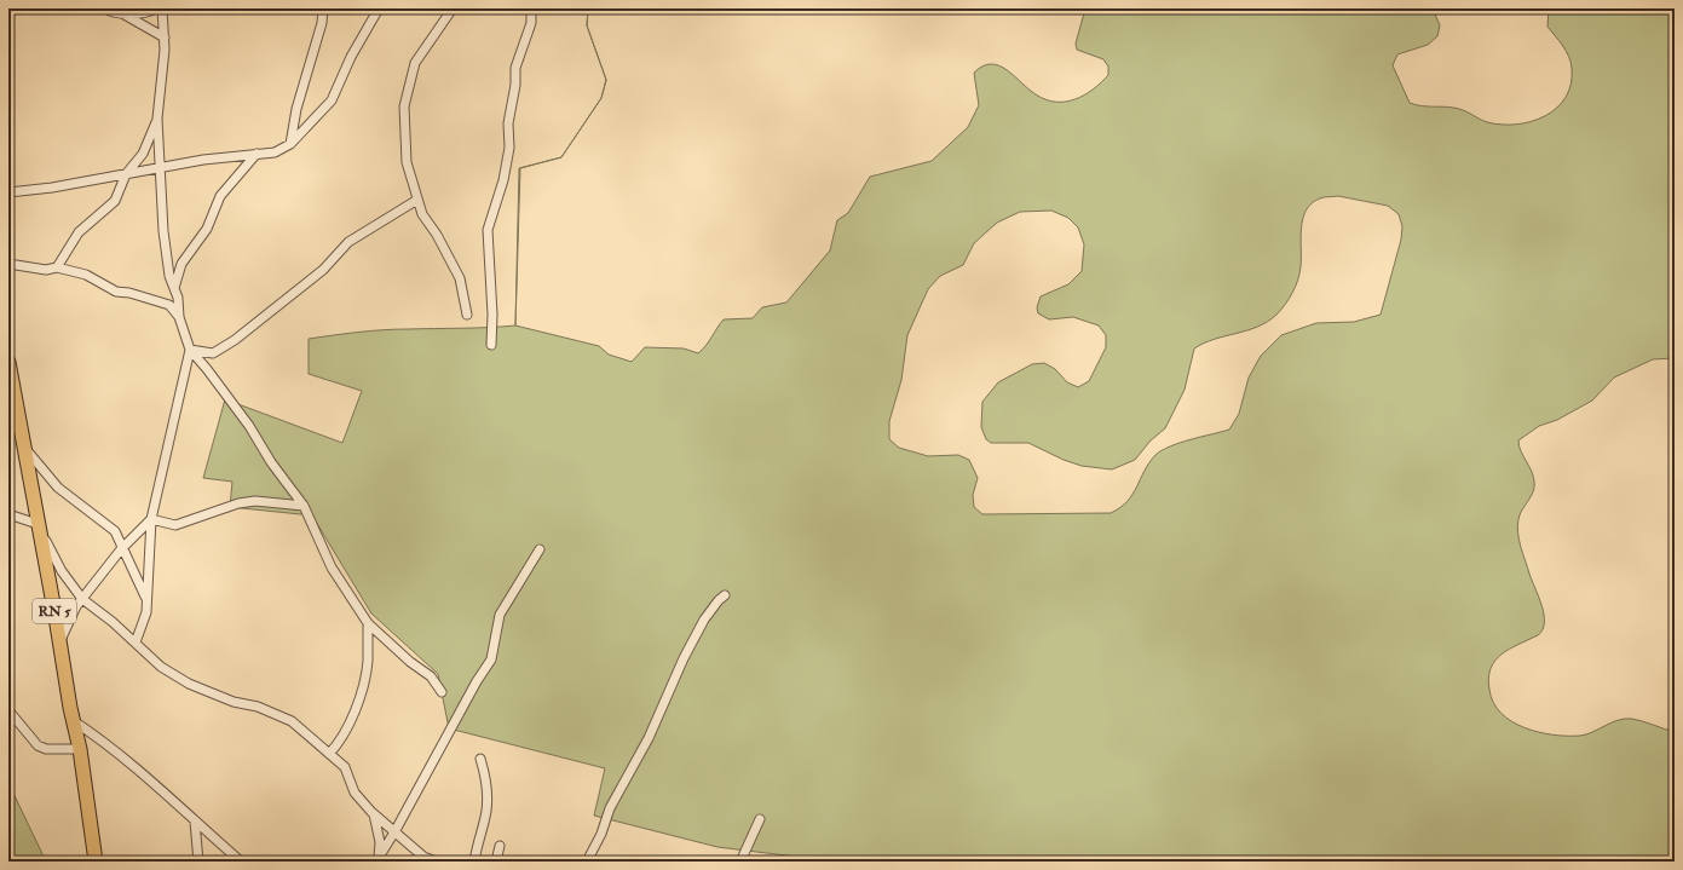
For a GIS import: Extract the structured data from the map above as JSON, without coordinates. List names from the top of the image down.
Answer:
{
  "streets": {
    "main road": ["RN 5"]
  }
}
